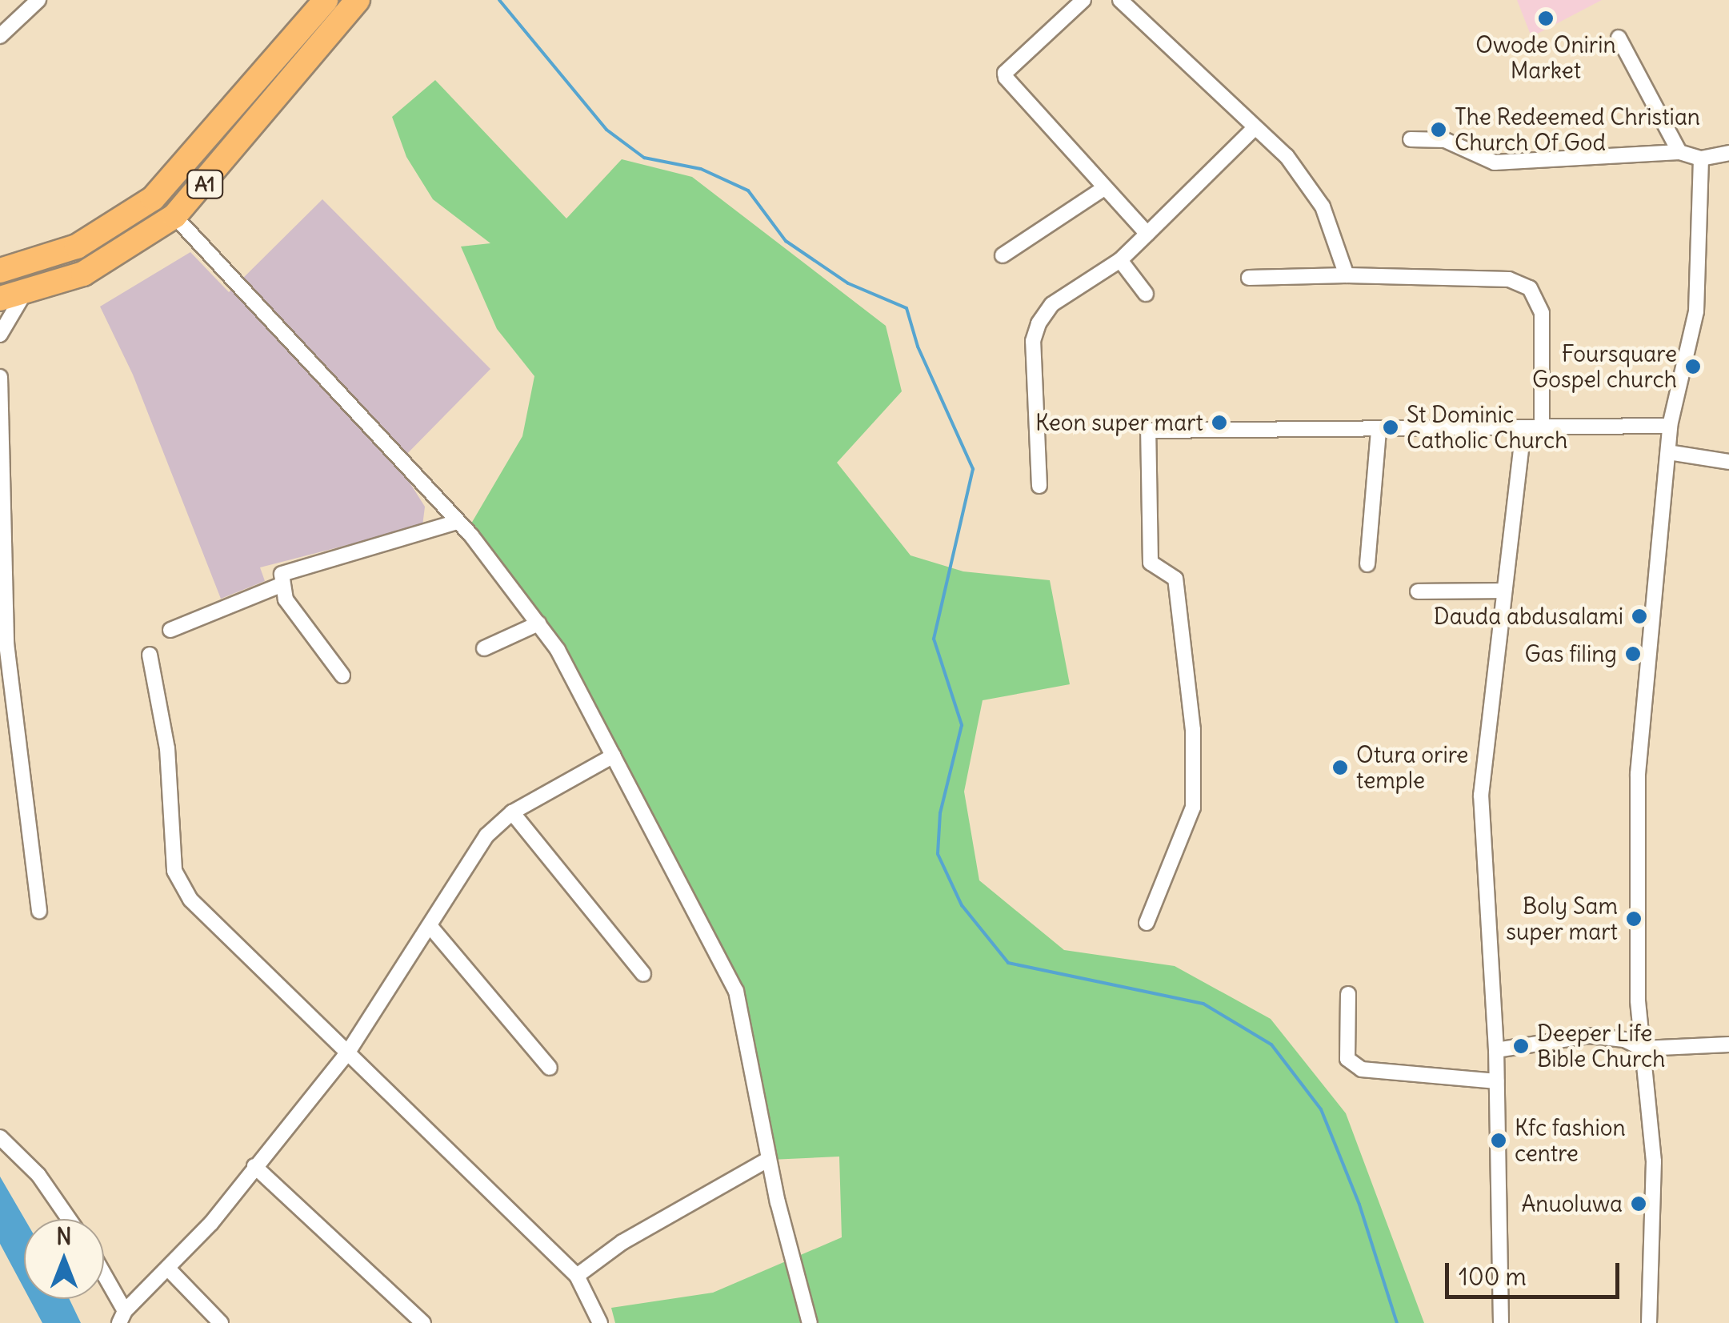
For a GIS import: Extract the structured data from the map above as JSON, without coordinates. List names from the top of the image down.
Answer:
{
  "streets": {
    "highway": ["A1"]
  },
  "places": [
    "Owode Onirin Market",
    "The Redeemed Christian Church Of God",
    "Foursquare Gospel church",
    "Keon super mart",
    "St Dominic Catholic Church",
    "Dauda abdusalami",
    "Gas filing",
    "Otura orire temple",
    "Boly Sam super mart",
    "Deeper Life Bible Church",
    "Kfc fashion centre",
    "Anuoluwa"
  ],
  "scale_bar": "100 m",
  "north": "top"
}
